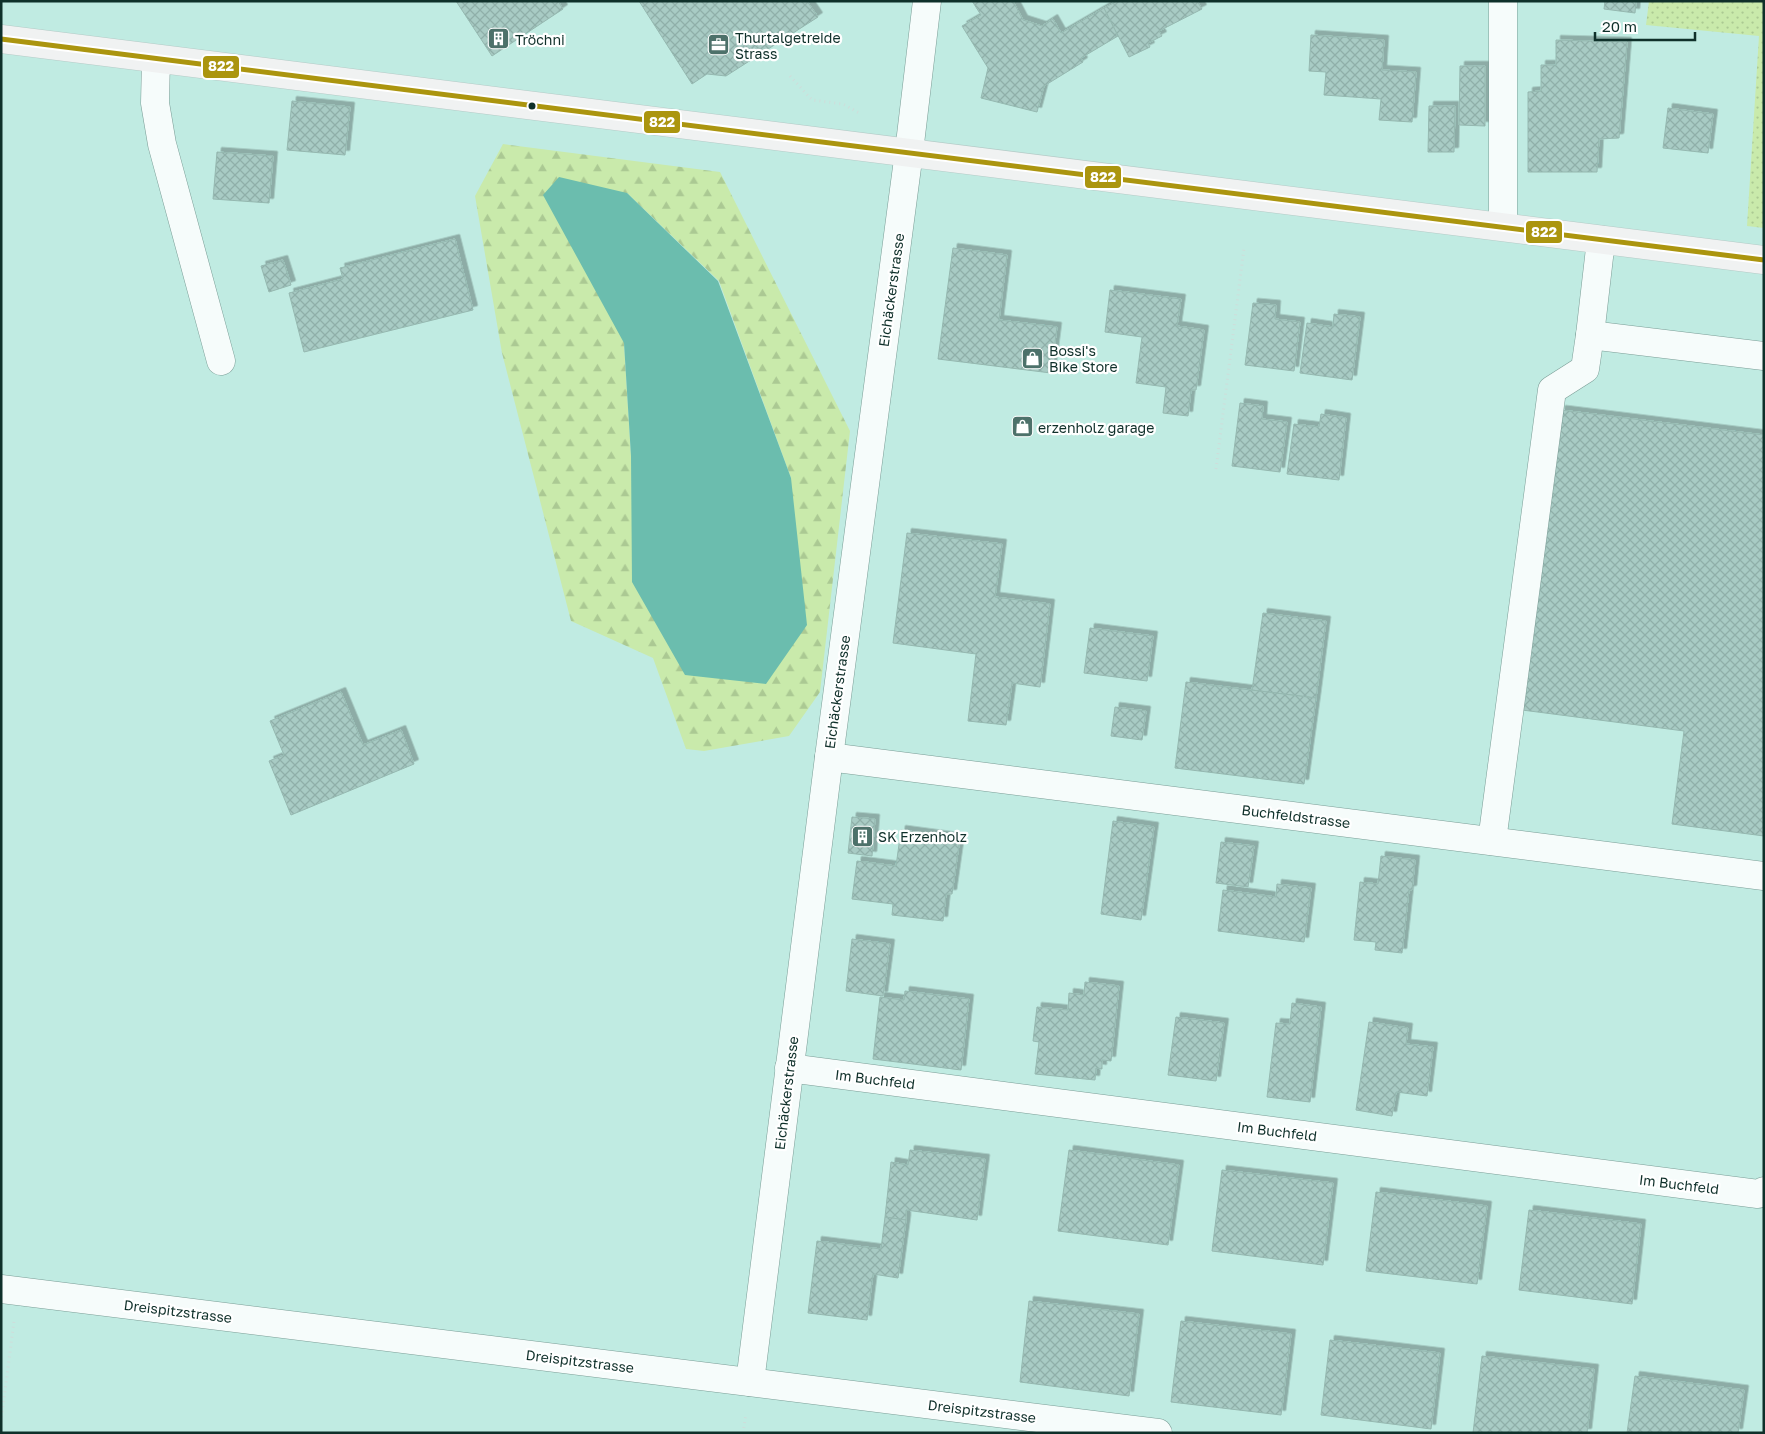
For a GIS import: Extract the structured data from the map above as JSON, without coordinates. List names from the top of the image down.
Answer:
{
  "streets": {
    "street": [
      "Eichäckerstrasse",
      "Buchfeldstrasse",
      "Im Buchfeld",
      "Dreispitzstrasse"
    ]
  },
  "crossings": [
    ["Eichäckerstrasse", "Buchfeldstrasse"],
    ["Eichäckerstrasse", "Im Buchfeld"],
    ["Eichäckerstrasse", "Dreispitzstrasse"]
  ],
  "places": {
    "building": ["Tröchni", "SK Erzenholz"],
    "office": ["Thurtalgetreide Strass"],
    "shop": ["Bossi's Bike Store", "erzenholz garage"]
  },
  "lines": ["transit line 822"],
  "scale_bar": "20 m"
}
